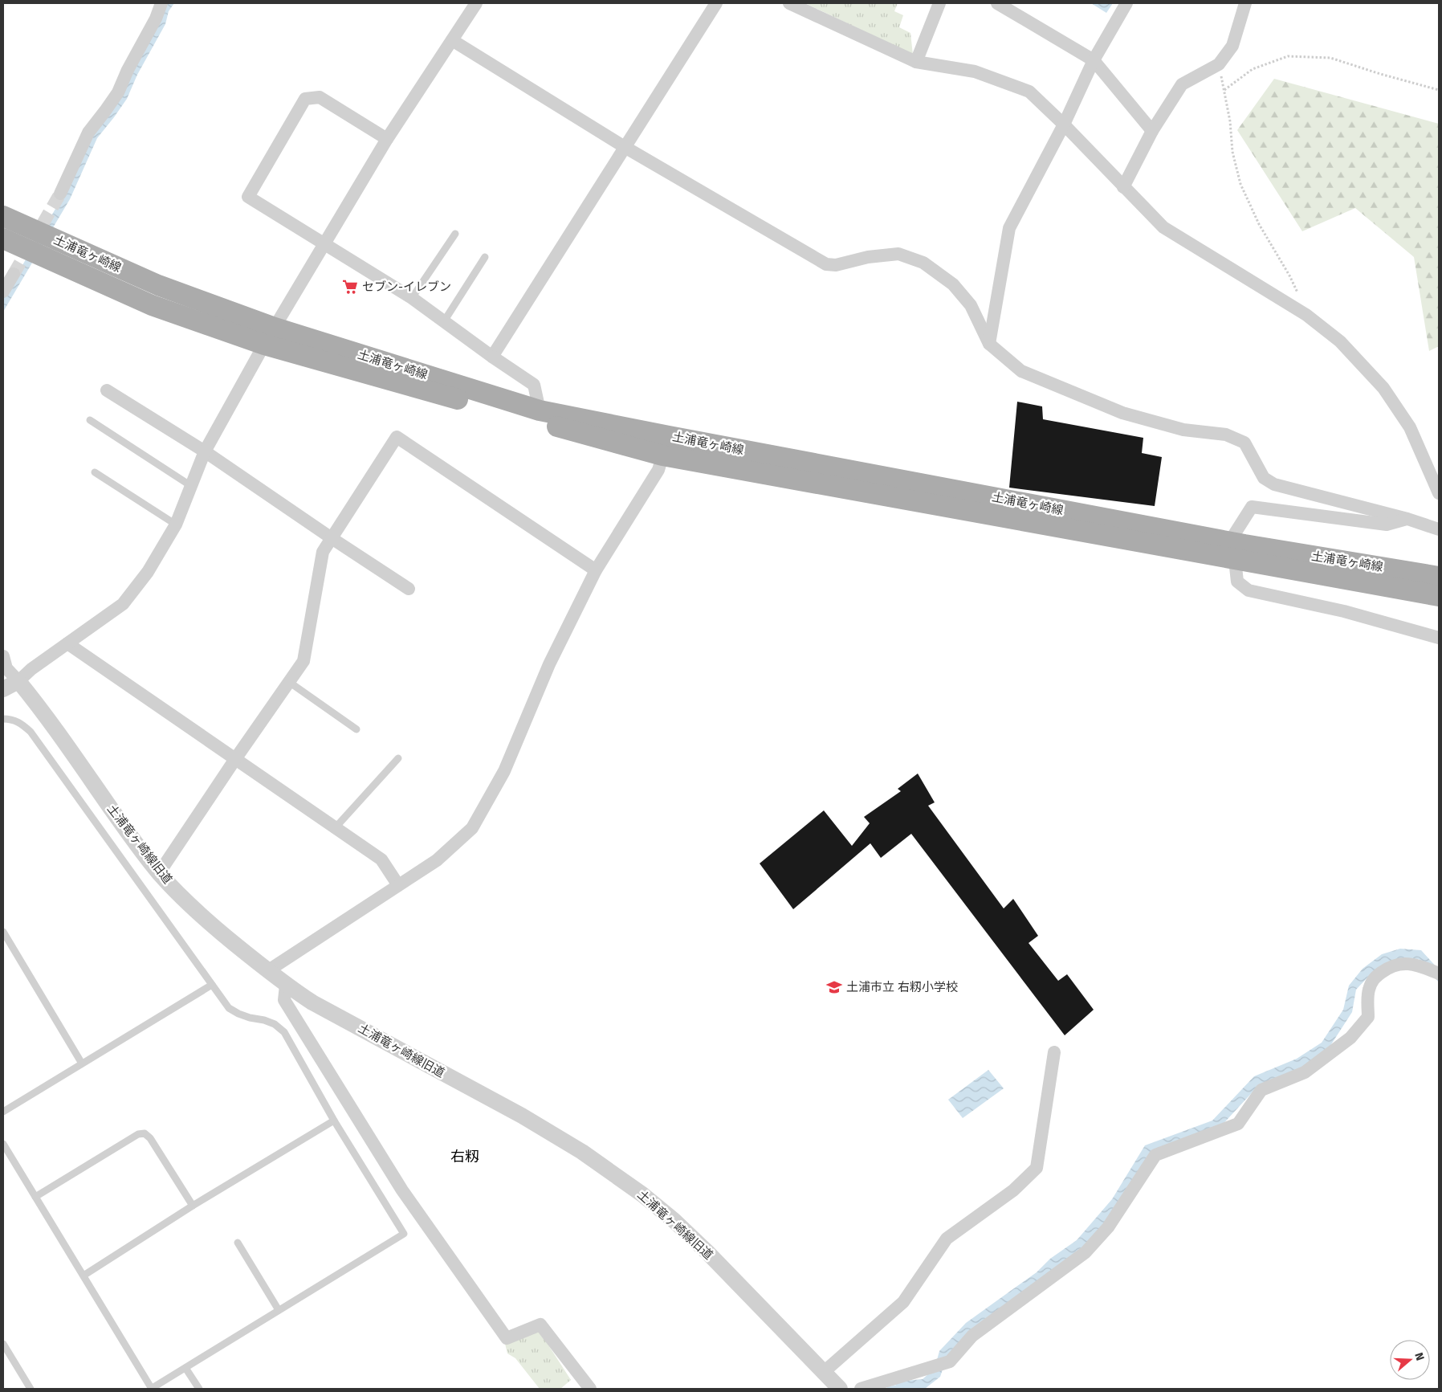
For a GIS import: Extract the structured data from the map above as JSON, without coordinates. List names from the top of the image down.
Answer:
{
  "streets": {
    "main road": ["土浦竜ヶ崎線"],
    "street": ["土浦竜ヶ崎線旧道"]
  },
  "districts": ["右籾"],
  "places": {
    "supermarket": ["セブン-イレブン"],
    "school or university": ["土浦市立 右籾小学校"]
  },
  "north": "right"
}
